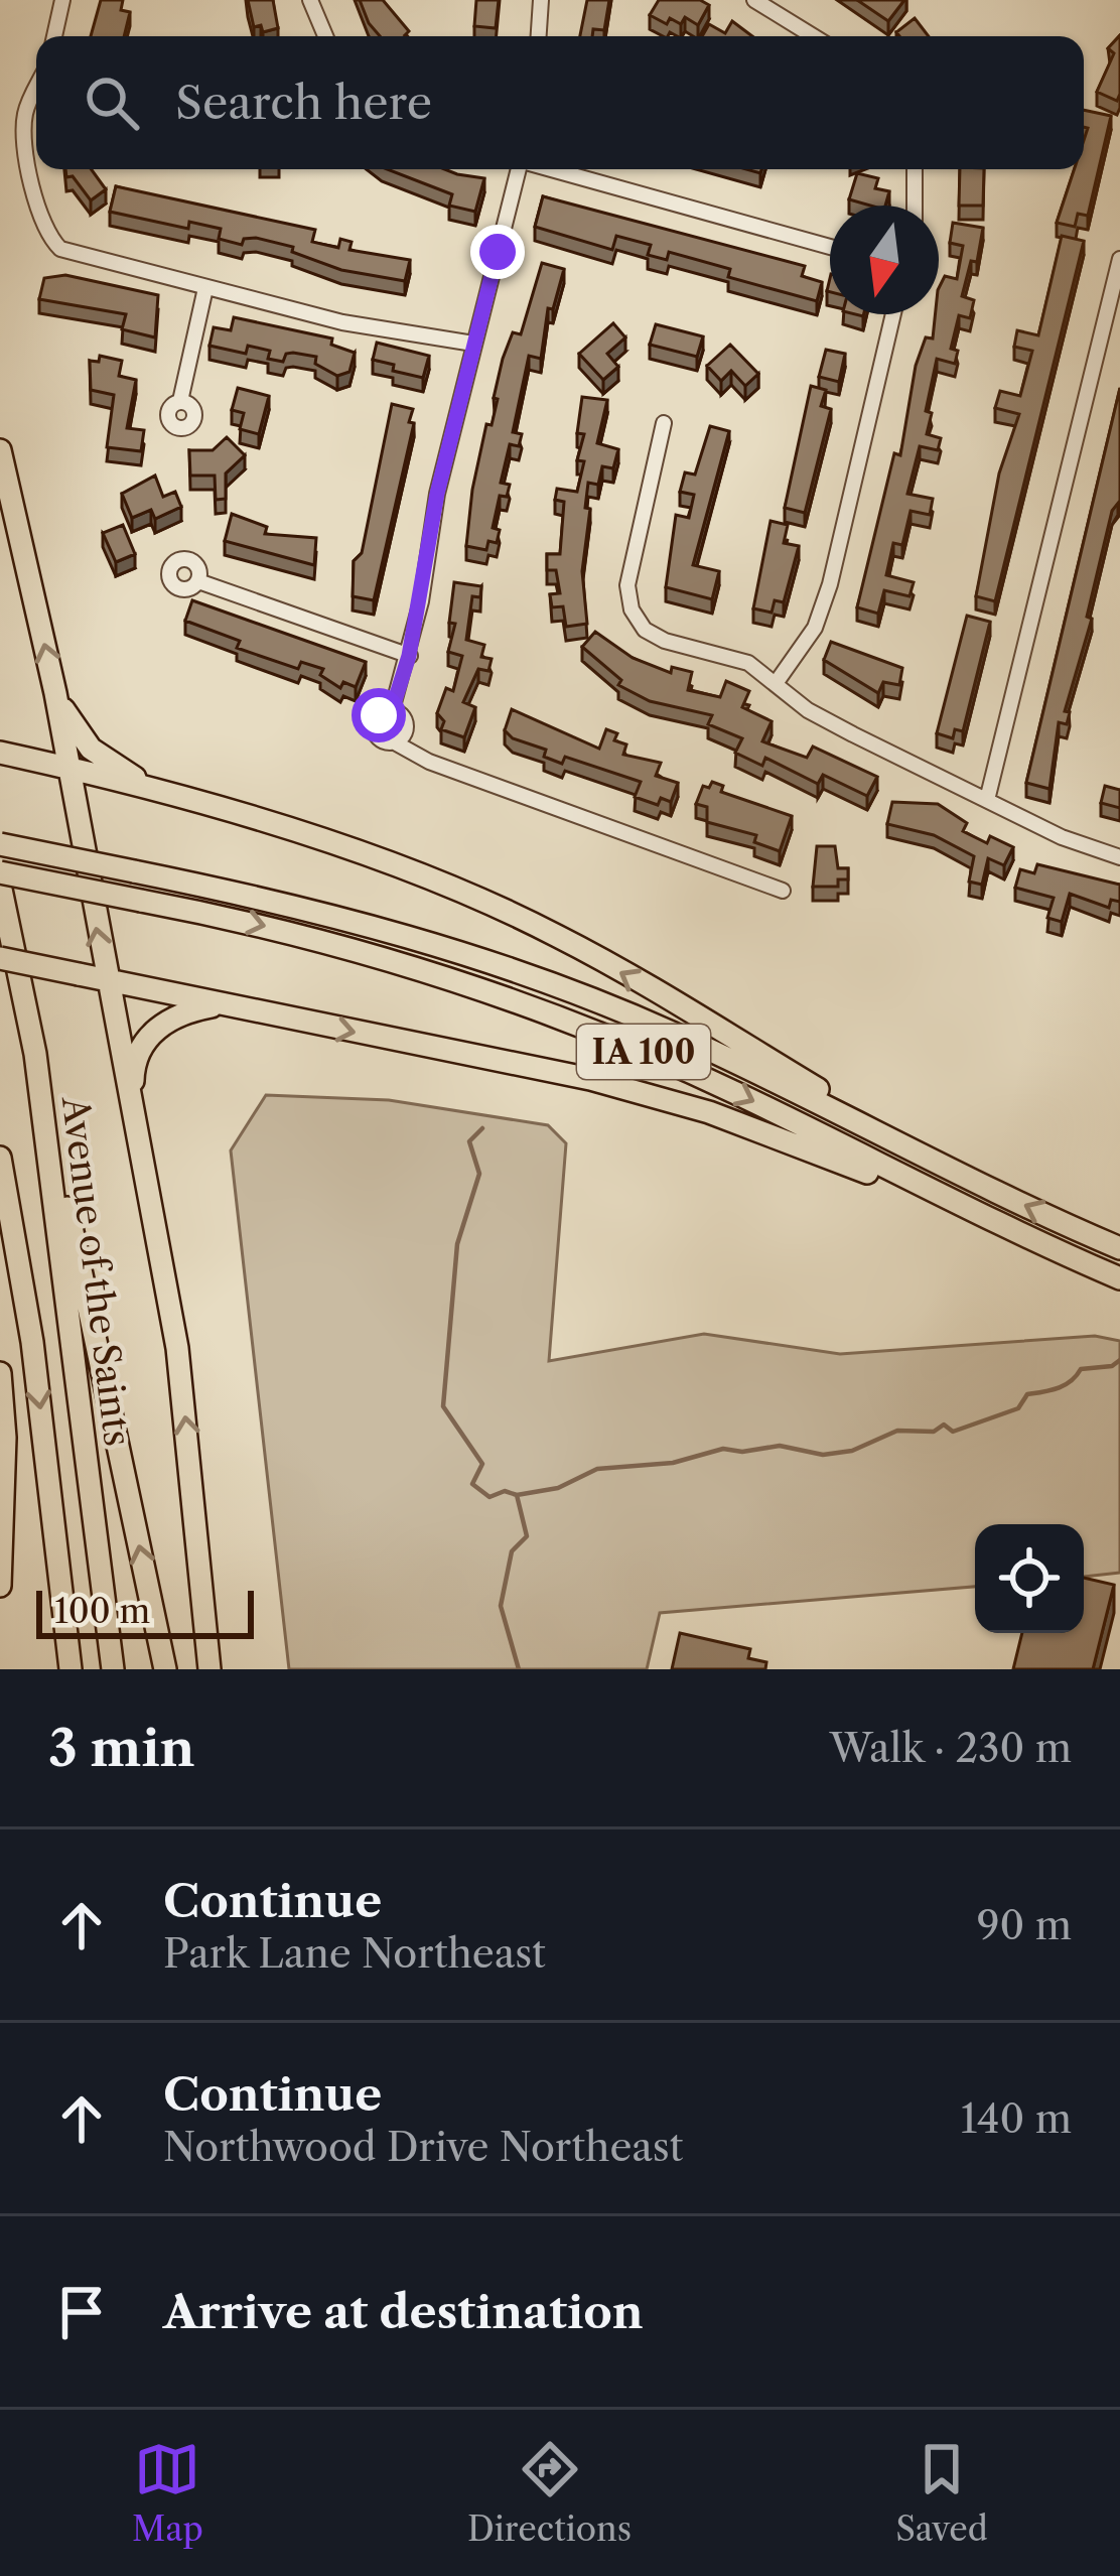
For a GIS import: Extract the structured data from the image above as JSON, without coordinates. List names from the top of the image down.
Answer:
{
  "streets": {
    "highway": ["IA 100", "Avenue of the Saints"]
  },
  "scale_bar": "100 m",
  "north": "bottom",
  "page": {
    "search": "Search here",
    "scale": "100 m",
    "heading": ["3 min", "Walk · 230 m"],
    "list": [
      ["Continue", "Park Lane Northeast", "90 m"],
      ["Continue", "Northwood Drive Northeast", "140 m"],
      "Arrive at destination"
    ],
    "nav": ["Map", "Directions", "Saved"]
  }
}
